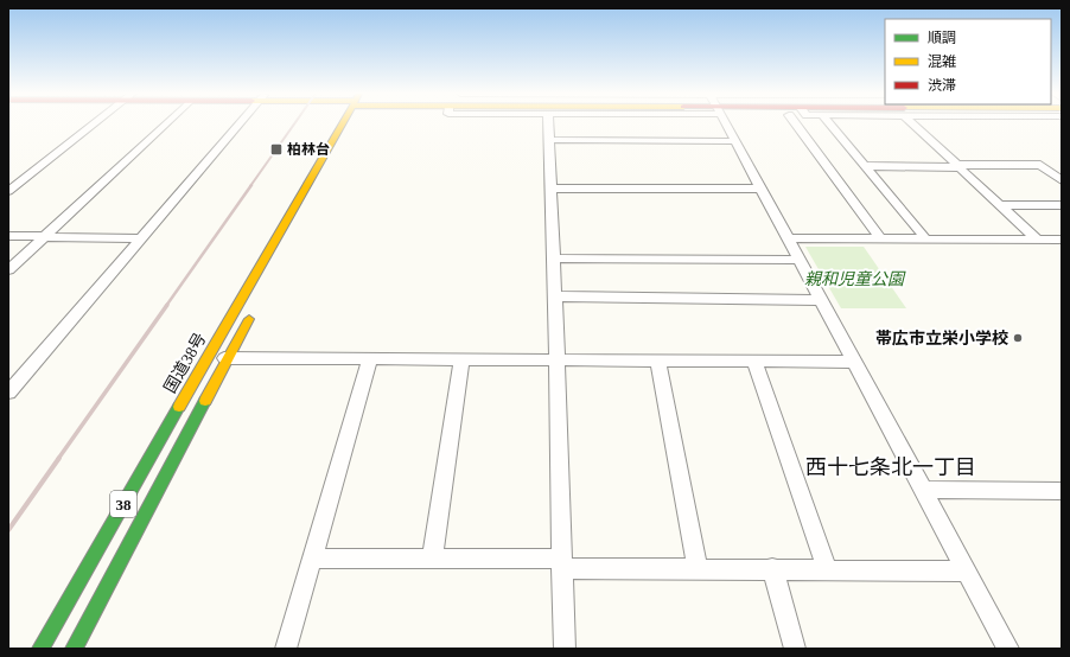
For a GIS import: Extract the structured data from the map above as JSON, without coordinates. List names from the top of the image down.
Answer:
{
  "streets": {
    "main road": ["国道38号", "38"]
  },
  "districts": ["西十七条北一丁目"],
  "parks": ["親和児童公園"],
  "places": {
    "transit": ["柏林台"],
    "other": ["帯広市立栄小学校"]
  },
  "legend": ["順調", "混雑", "渋滞"]
}
